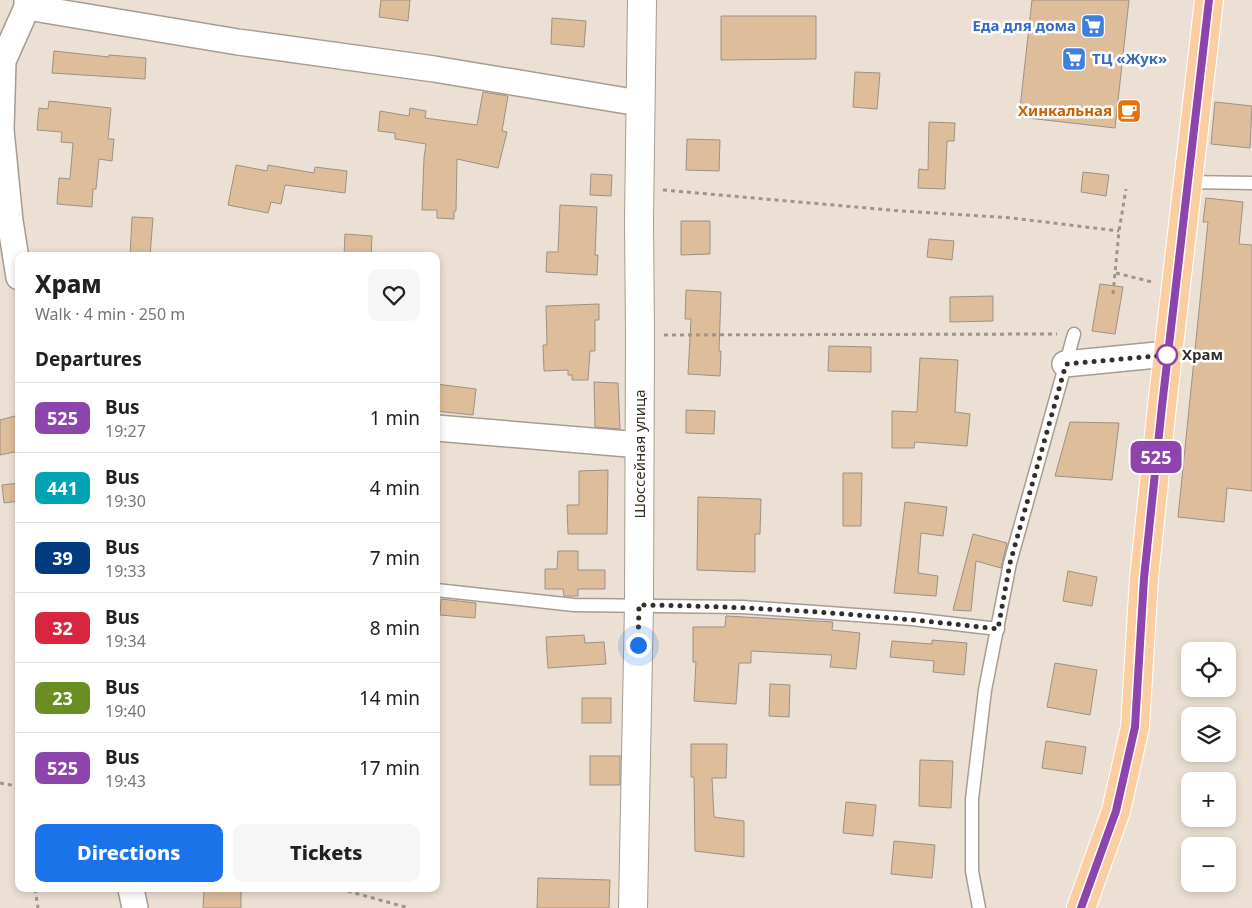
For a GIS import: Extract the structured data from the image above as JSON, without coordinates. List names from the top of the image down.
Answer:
{
  "streets": {
    "street": ["Шоссейная улица"]
  },
  "places": {
    "supermarket": ["Еда для дома", "ТЦ «Жук»"],
    "cafe": ["Хинкальная"],
    "other": ["Храм"]
  },
  "lines": ["bus line 525"],
  "page": {
    "on_map": "525",
    "heading": [
      ["Храм", "Walk · 4 min · 250 m"],
      "Departures"
    ],
    "list": [
      {
        "mark": "525",
        "name": "Bus",
        "note": "19:27",
        "value": "1 min"
      },
      {
        "mark": "441",
        "name": "Bus",
        "note": "19:30",
        "value": "4 min"
      },
      {
        "mark": "39",
        "name": "Bus",
        "note": "19:33",
        "value": "7 min"
      },
      {
        "mark": "32",
        "name": "Bus",
        "note": "19:34",
        "value": "8 min"
      },
      {
        "mark": "23",
        "name": "Bus",
        "note": "19:40",
        "value": "14 min"
      },
      {
        "mark": "525",
        "name": "Bus",
        "note": "19:43",
        "value": "17 min"
      }
    ],
    "map_buttons": ["+", "−"],
    "buttons": ["Directions", "Tickets"]
  }
}
